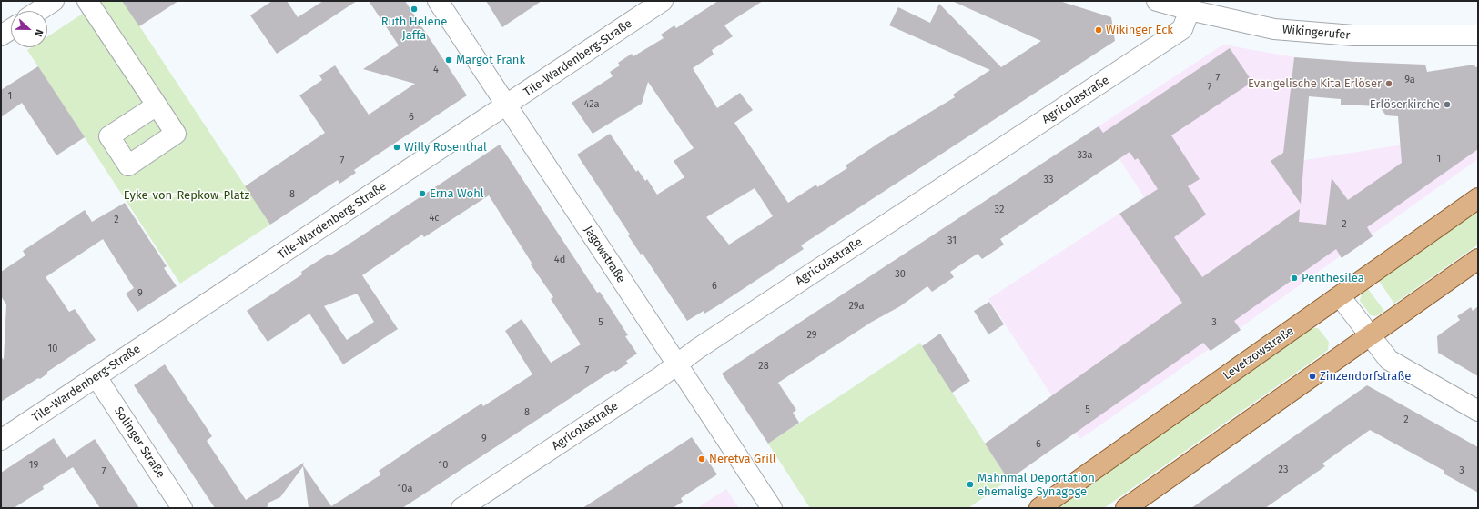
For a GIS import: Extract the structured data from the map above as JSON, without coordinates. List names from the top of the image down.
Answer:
{
  "streets": {
    "main road": ["Levetzowstraße"],
    "street": [
      "Wikingerufer",
      "Tile-Wardenberg-Straße",
      "Agricolastraße",
      "Jagowstraße",
      "Solinger Straße"
    ]
  },
  "crossings": [
    ["Wikingerufer", "Agricolastraße"],
    ["Tile-Wardenberg-Straße", "Jagowstraße"],
    ["Tile-Wardenberg-Straße", "Solinger Straße"],
    ["Agricolastraße", "Jagowstraße"]
  ],
  "parks": ["Eyke-von-Repkow-Platz"],
  "places": [
    "Ruth Helene Jaffa",
    "Wikinger Eck",
    "Margot Frank",
    "Evangelische Kita Erlöser",
    "Erlöserkirche",
    "Willy Rosenthal",
    "Erna Wohl",
    "Penthesilea",
    "Zinzendorfstraße",
    "Neretva Grill",
    "Mahnmal Deportation ehemalige Synagoge"
  ],
  "house_numbers": [
    "4",
    "7",
    "9a",
    "7",
    "1",
    "42a",
    "6",
    "33a",
    "1",
    "7",
    "33",
    "8",
    "32",
    "4c",
    "2",
    "2",
    "31",
    "4d",
    "30",
    "6",
    "9",
    "29a",
    "5",
    "3",
    "29",
    "10",
    "28",
    "7",
    "5",
    "8",
    "2",
    "9",
    "6",
    "19",
    "10",
    "23",
    "3",
    "7",
    "10a"
  ],
  "north": "right"
}
